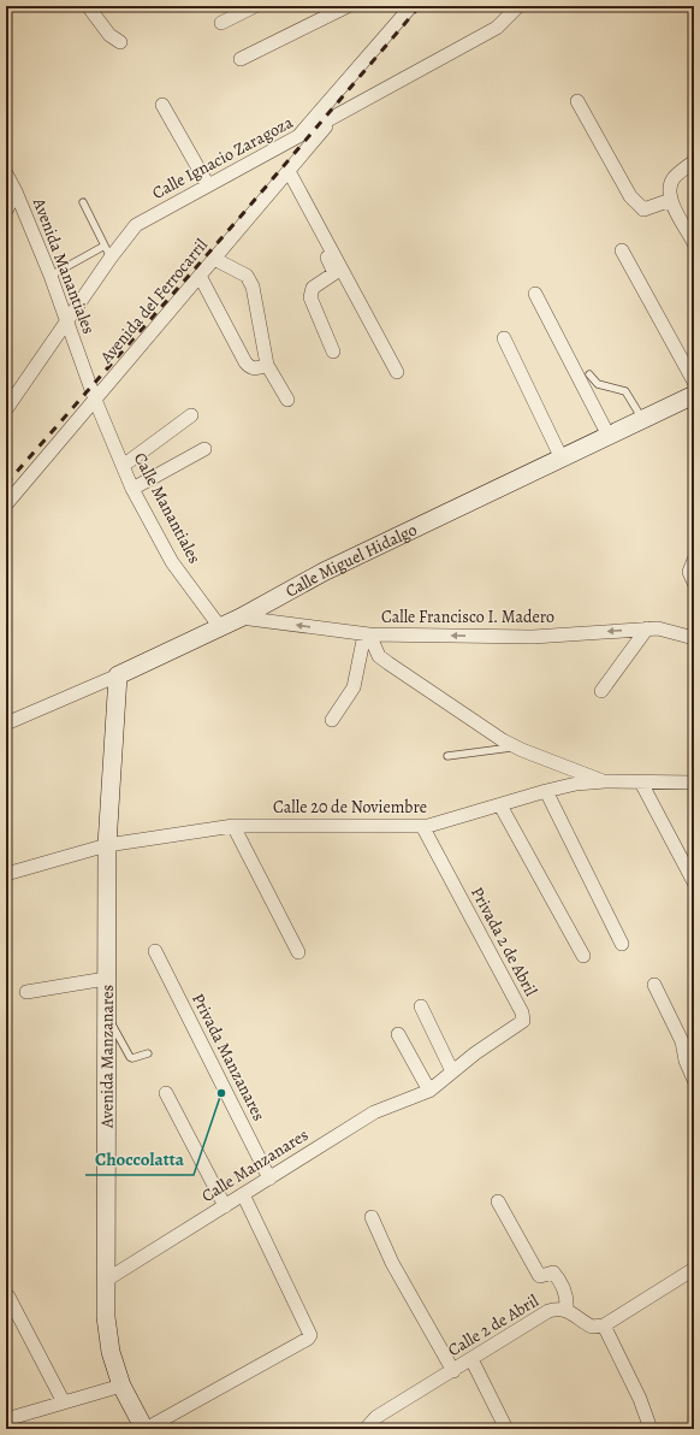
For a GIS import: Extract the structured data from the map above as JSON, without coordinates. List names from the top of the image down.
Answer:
{
  "streets": {
    "street": [
      "Calle Ignacio Zaragoza",
      "Avenida Manantiales",
      "Avenida del Ferrocarril",
      "Calle Manantiales",
      "Calle Miguel Hidalgo",
      "Calle Francisco I. Madero",
      "Calle 20 de Noviembre",
      "Privada 2 de Abril",
      "Avenida Manzanares",
      "Privada Manzanares",
      "Calle Manzanares",
      "Calle 2 de Abril"
    ]
  },
  "crossings": [
    ["Calle Ignacio Zaragoza", "Avenida Manantiales"],
    ["Calle Ignacio Zaragoza", "Avenida del Ferrocarril"],
    ["Avenida Manantiales", "Avenida del Ferrocarril"],
    ["Avenida Manantiales", "Calle Manantiales"],
    ["Avenida del Ferrocarril", "Calle Manantiales"],
    ["Calle Manantiales", "Calle Miguel Hidalgo"],
    ["Calle Miguel Hidalgo", "Calle Francisco I. Madero"],
    ["Calle Miguel Hidalgo", "Avenida Manzanares"],
    ["Calle 20 de Noviembre", "Privada 2 de Abril"],
    ["Calle 20 de Noviembre", "Avenida Manzanares"],
    ["Privada 2 de Abril", "Calle Manzanares"],
    ["Avenida Manzanares", "Calle Manzanares"],
    ["Privada Manzanares", "Calle Manzanares"]
  ],
  "one_way": ["Calle Francisco I. Madero"],
  "places": ["Choccolatta"]
}
